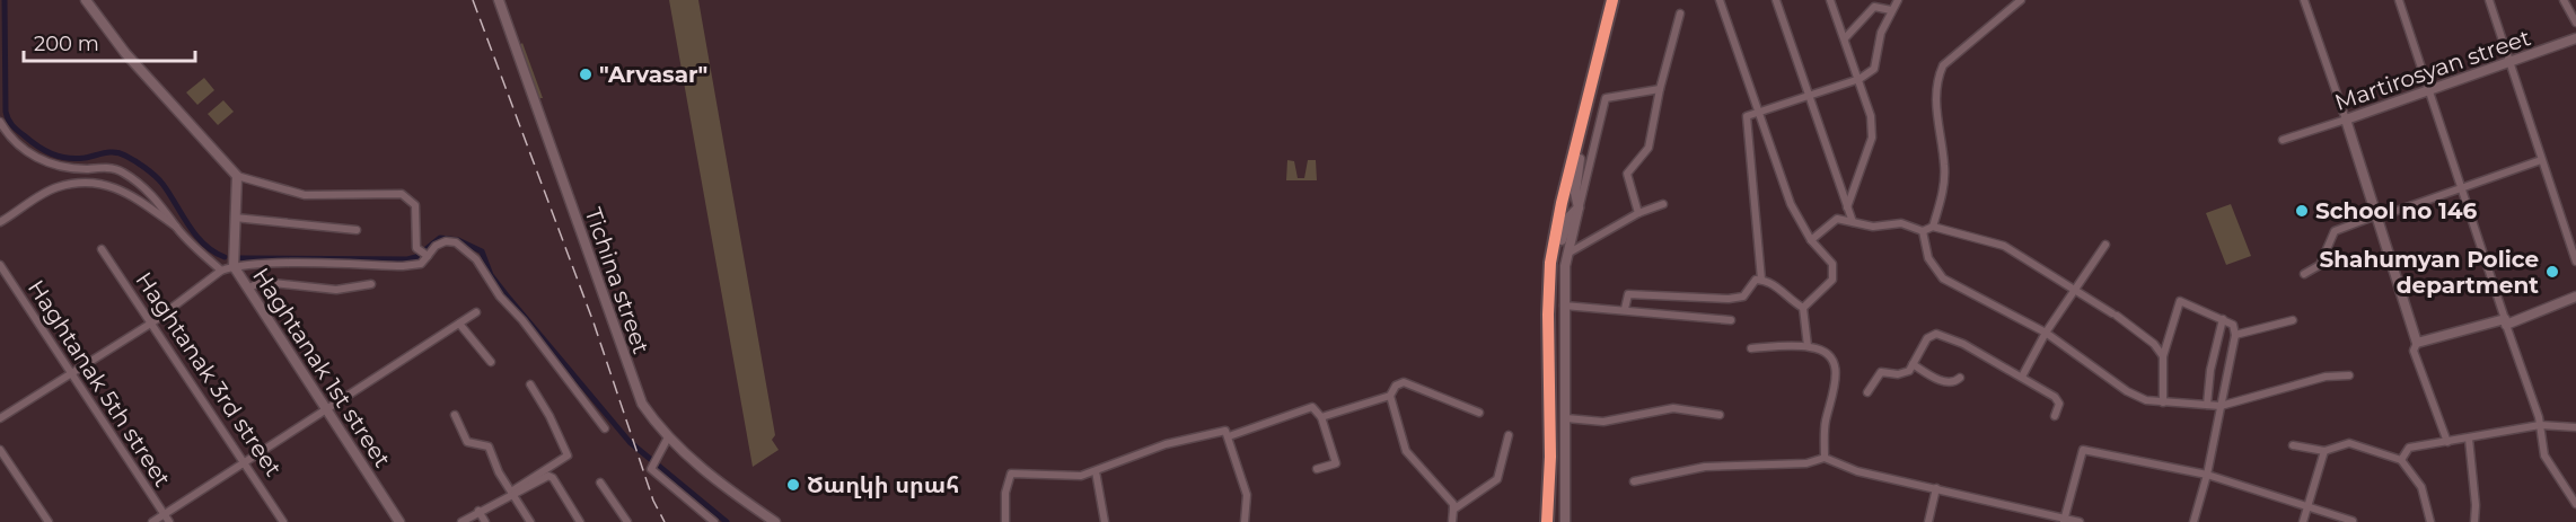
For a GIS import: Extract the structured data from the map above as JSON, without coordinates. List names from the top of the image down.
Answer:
{
  "streets": {
    "street": [
      "Martirosyan street",
      "Tichina street",
      "Haghtanak 1st street",
      "Haghtanak 3rd street",
      "Haghtanak 5th street"
    ]
  },
  "places": [
    "\"Arvasar\"",
    "School no 146",
    "Shahumyan Police department",
    "Ծաղկի սրահ"
  ],
  "scale_bar": "200 m"
}
